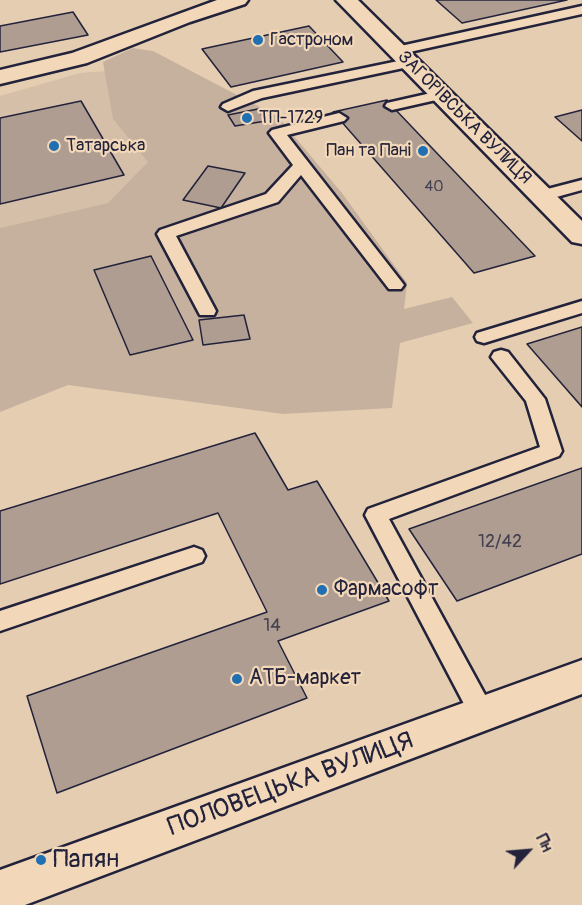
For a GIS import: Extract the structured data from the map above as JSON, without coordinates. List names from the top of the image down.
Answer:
{
  "streets": {
    "street": ["ЗАГОРІВСЬКА ВУЛИЦЯ", "ПОЛОВЕЦЬКА ВУЛИЦЯ"]
  },
  "places": [
    "Гастроном",
    "ТП-1729",
    "Татарська",
    "Пан та Пані",
    "Фармасофт",
    "АТБ-маркет",
    "Папян"
  ],
  "house_numbers": ["40", "12/42", "14"],
  "north": "top right"
}
